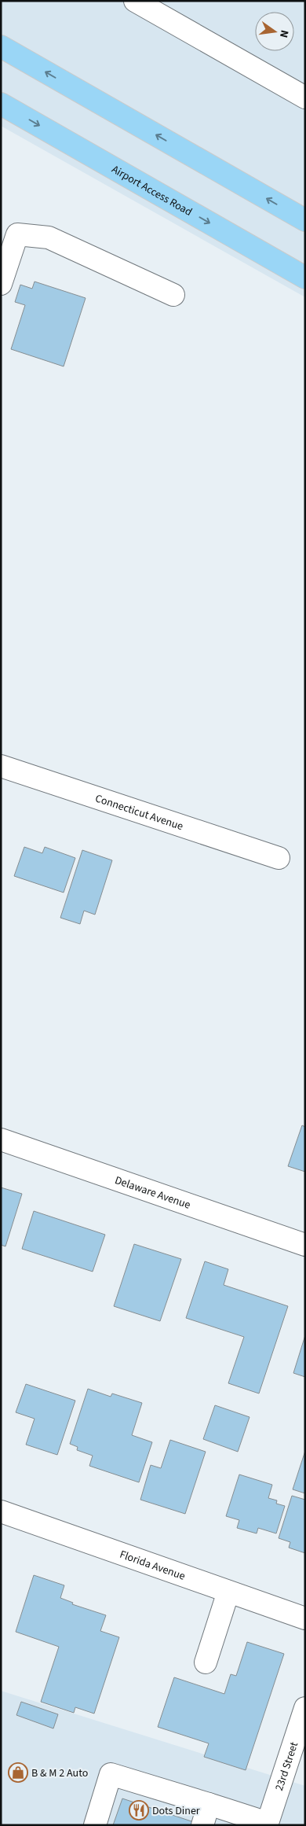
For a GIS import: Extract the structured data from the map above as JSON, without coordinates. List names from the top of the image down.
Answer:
{
  "streets": {
    "main road": ["Airport Access Road"],
    "street": [
      "Connecticut Avenue",
      "Delaware Avenue",
      "Florida Avenue",
      "23rd Street"
    ]
  },
  "places": {
    "shop": ["B & M 2 Auto"],
    "restaurant": ["Dots Diner"]
  },
  "north": "right"
}
